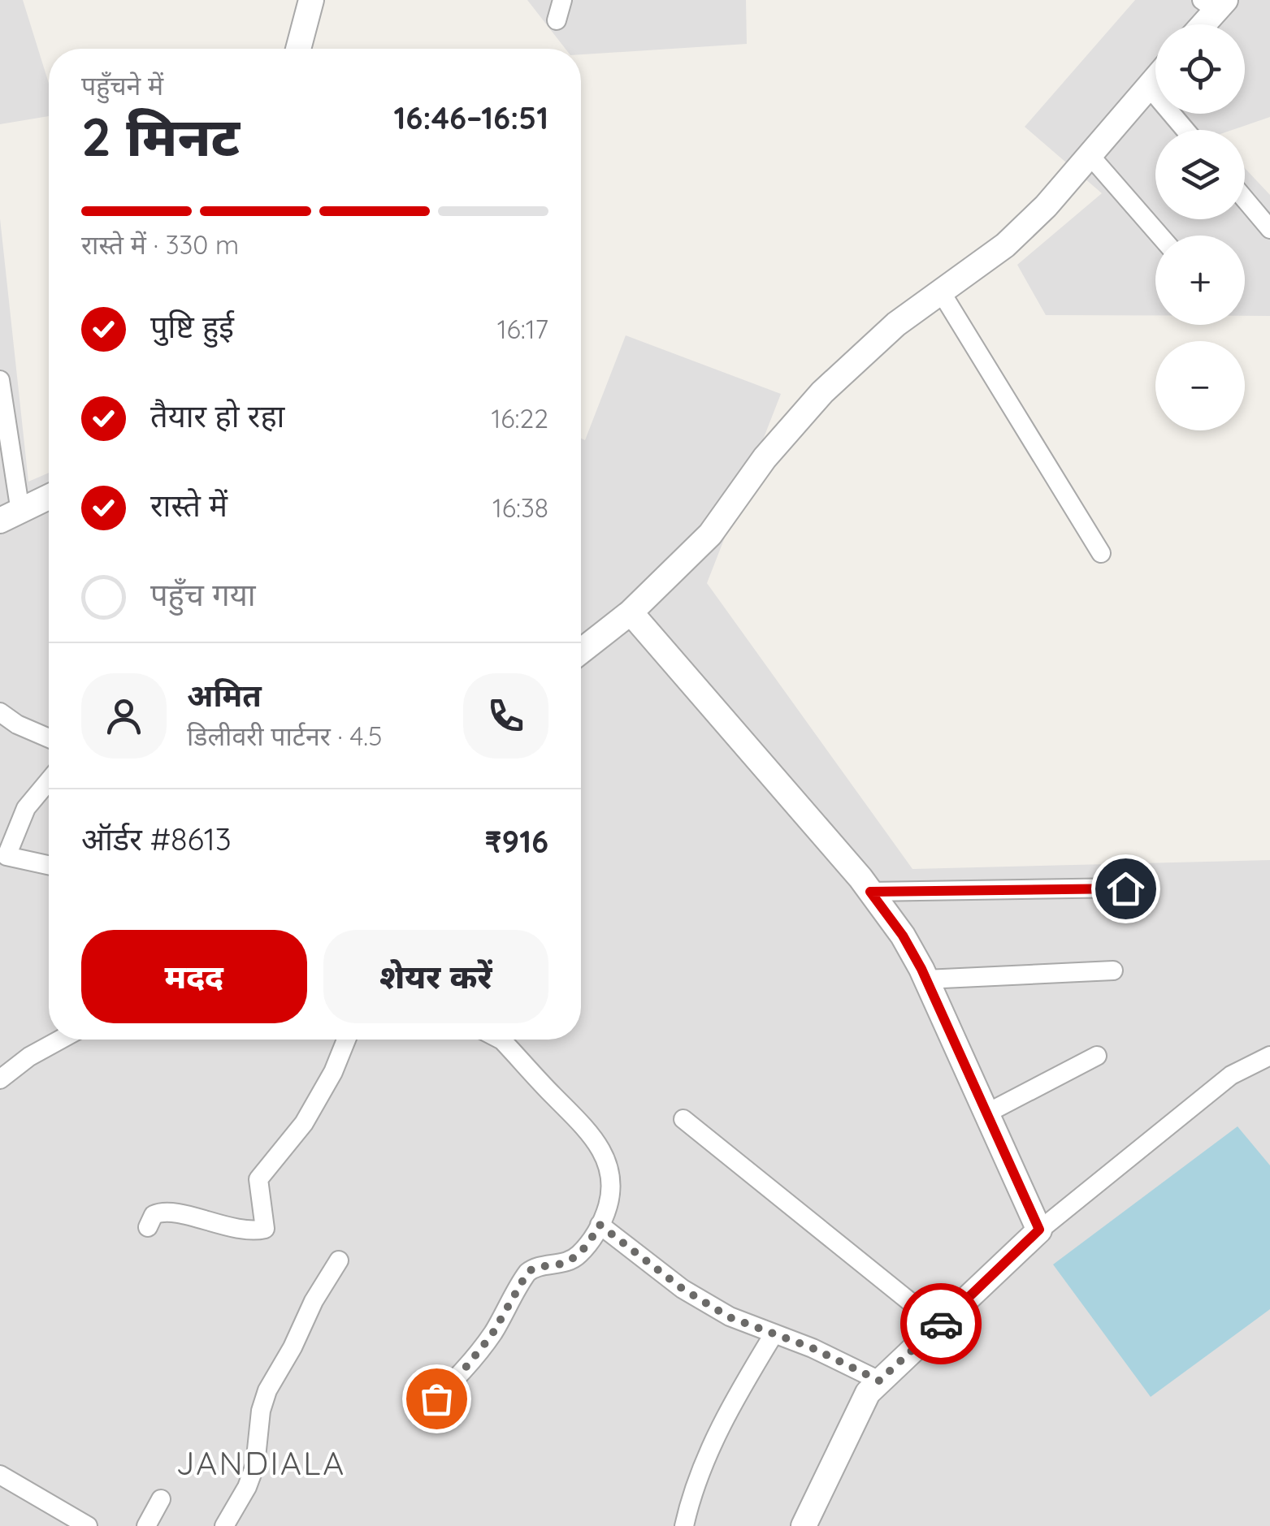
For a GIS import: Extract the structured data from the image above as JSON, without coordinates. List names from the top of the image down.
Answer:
{
  "districts": ["JANDIALA"],
  "page": {
    "map_buttons": ["+", "−"],
    "heading": ["2 मिनट", "पहुँचने में", "16:46–16:51"],
    "panel": [
      "अमित",
      "डिलीवरी पार्टनर · 4.5",
      "ऑर्डर #8613",
      "₹916"
    ],
    "bar": "रास्ते में · 330 m",
    "list": [
      ["पुष्टि हुई", "16:17"],
      ["तैयार हो रहा", "16:22"],
      ["रास्ते में", "16:38"],
      "पहुँच गया"
    ],
    "buttons": ["मदद", "शेयर करें"]
  }
}
